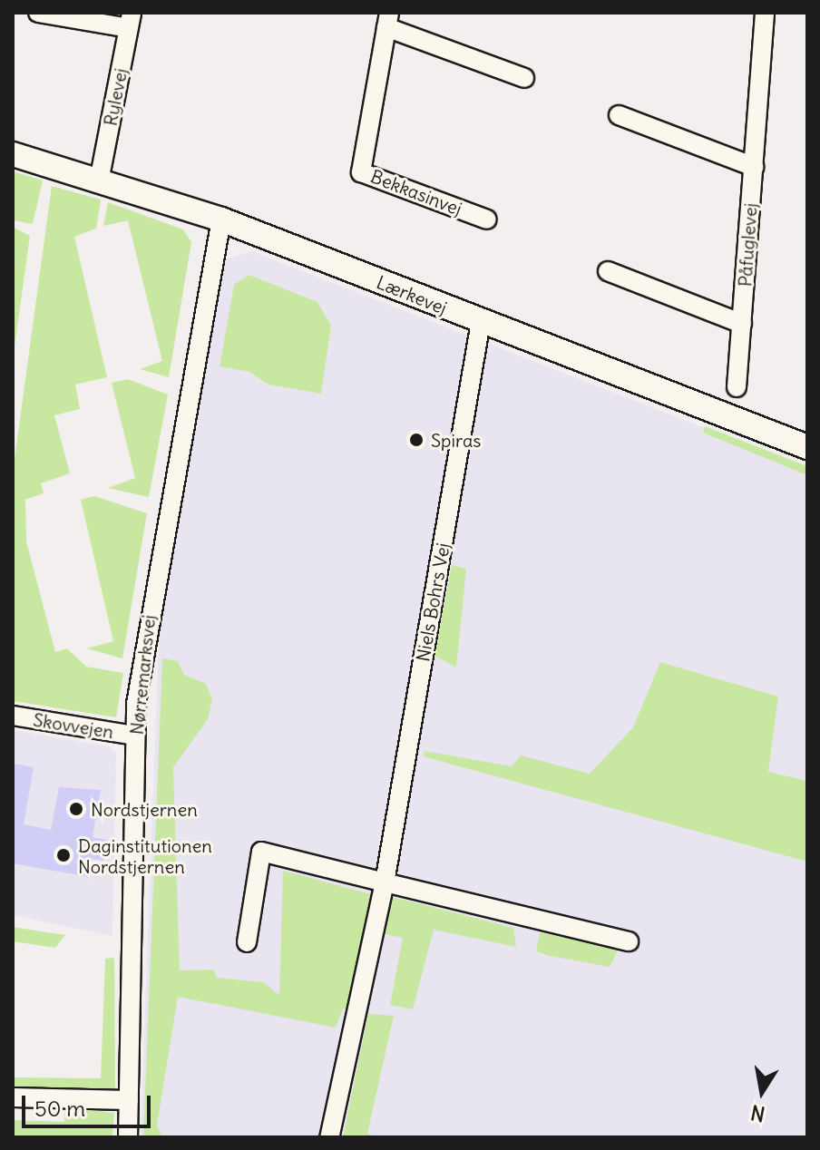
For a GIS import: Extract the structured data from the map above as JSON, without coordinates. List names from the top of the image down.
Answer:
{
  "streets": {
    "street": [
      "Rylevej",
      "Bekkasinvej",
      "Påfuglevej",
      "Lærkevej",
      "Niels Bohrs Vej",
      "Nørremarksvej",
      "Skovvejen"
    ]
  },
  "crossings": [
    ["Rylevej", "Lærkevej"],
    ["Lærkevej", "Niels Bohrs Vej"],
    ["Lærkevej", "Nørremarksvej"],
    ["Nørremarksvej", "Skovvejen"]
  ],
  "places": ["Spiras", "Nordstjernen", "Daginstitutionen Nordstjernen"],
  "scale_bar": "50 m",
  "north": "bottom"
}
